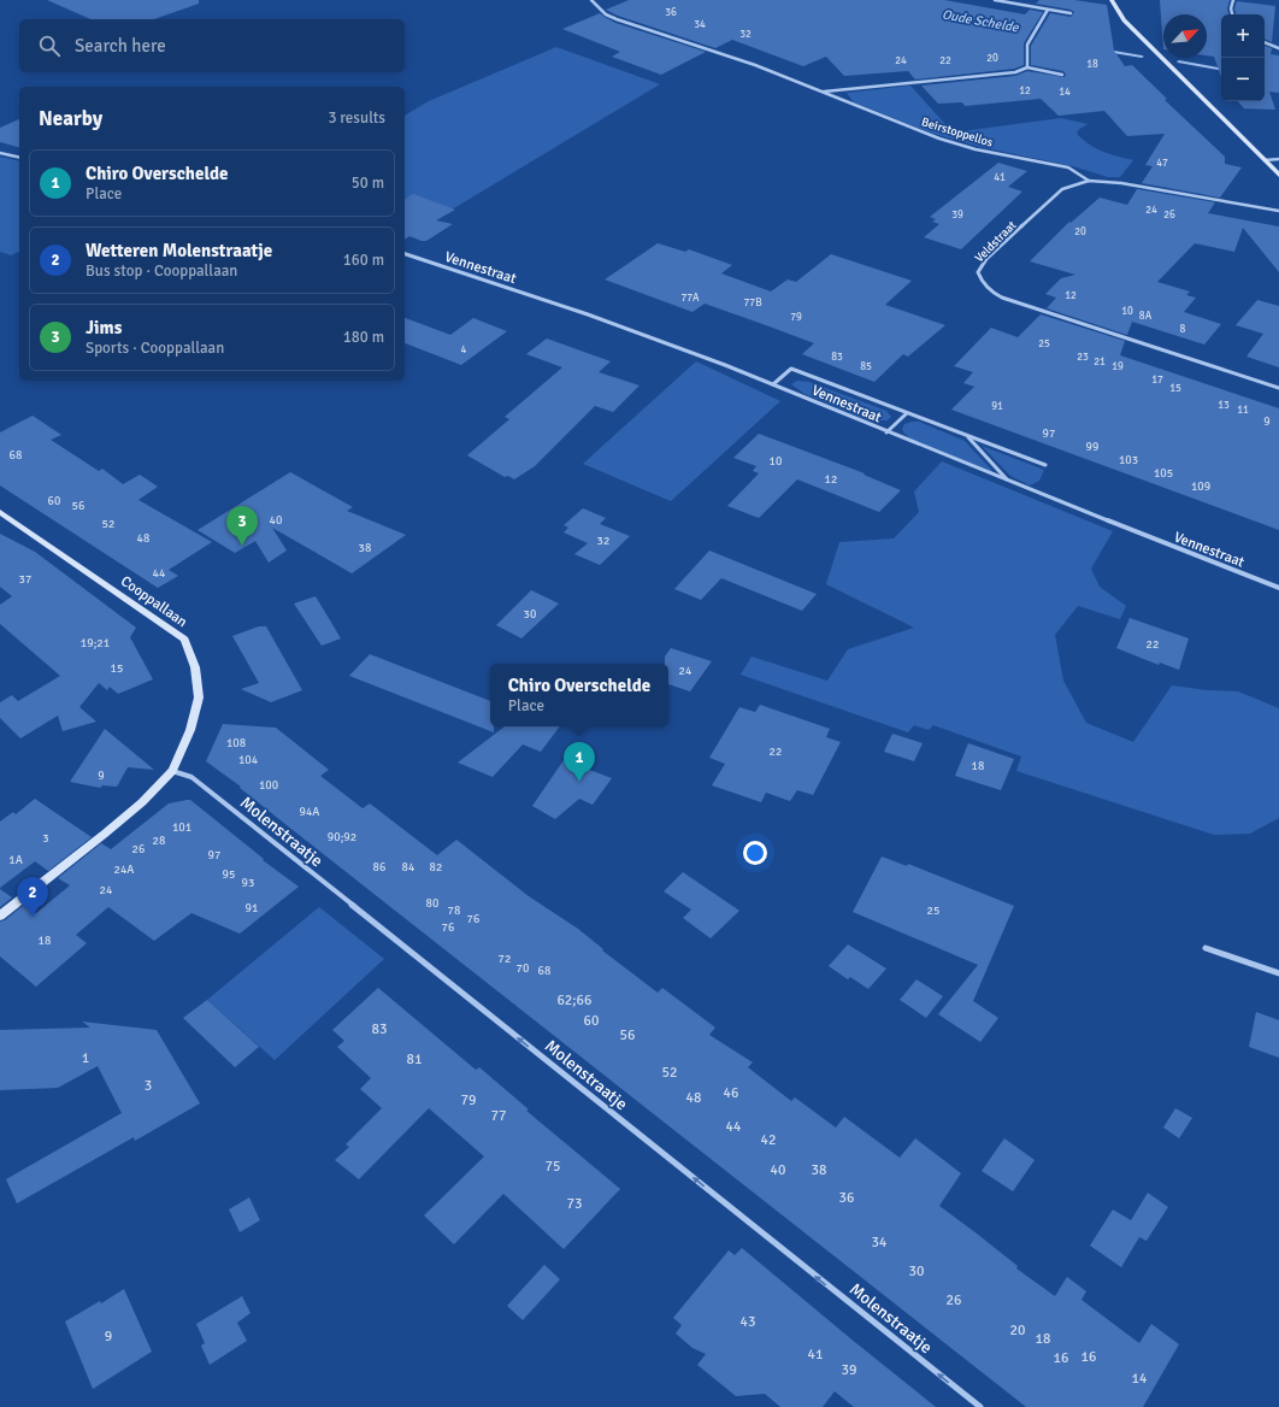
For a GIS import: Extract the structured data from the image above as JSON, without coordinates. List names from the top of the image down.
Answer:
{
  "streets": {
    "street": [
      "Beirstoppellos",
      "Veldstraat",
      "Vennestraat",
      "Cooppallaan",
      "Molenstraatje"
    ]
  },
  "crossings": [
    ["Beirstoppellos", "Veldstraat"],
    ["Cooppallaan", "Molenstraatje"]
  ],
  "one_way": ["Molenstraatje"],
  "water": ["Oude Schelde"],
  "house_numbers": [
    "36",
    "34",
    "32",
    "20",
    "24",
    "22",
    "18",
    "12",
    "14",
    "47",
    "41",
    "24",
    "39",
    "26",
    "20",
    "12",
    "77A",
    "77B",
    "10",
    "8A",
    "79",
    "8",
    "25",
    "4",
    "83",
    "23",
    "21",
    "85",
    "19",
    "17",
    "15",
    "13",
    "91",
    "11",
    "9",
    "97",
    "99",
    "68",
    "103",
    "10",
    "105",
    "12",
    "109",
    "60",
    "56",
    "40",
    "52",
    "48",
    "32",
    "38",
    "44",
    "37",
    "30",
    "19;21",
    "22",
    "15",
    "24",
    "108",
    "22",
    "104",
    "18",
    "9",
    "100",
    "94A",
    "101",
    "90;92",
    "3",
    "28",
    "26",
    "97",
    "1A",
    "86",
    "84",
    "82",
    "24A",
    "95",
    "93",
    "24",
    "80",
    "91",
    "78",
    "25",
    "76",
    "76",
    "18",
    "72",
    "70",
    "68",
    "62;66",
    "60",
    "83",
    "56",
    "1",
    "81",
    "52",
    "3",
    "46",
    "48",
    "79",
    "77",
    "44",
    "42",
    "75",
    "40",
    "38",
    "36",
    "73",
    "34",
    "30",
    "26",
    "43",
    "20",
    "9",
    "18",
    "41",
    "16",
    "16",
    "39",
    "14"
  ],
  "north": "top right",
  "page": {
    "map_buttons": ["+", "−"],
    "search": "Search here",
    "heading": ["Nearby", "3 results"],
    "list": [
      {
        "mark": "1",
        "name": "Chiro Overschelde",
        "note": "Place",
        "value": "50 m"
      },
      {
        "mark": "2",
        "name": "Wetteren Molenstraatje",
        "note": "Bus stop · Cooppallaan",
        "value": "160 m"
      },
      {
        "mark": "3",
        "name": "Jims",
        "note": "Sports · Cooppallaan",
        "value": "180 m"
      }
    ],
    "pins": ["3", "1", "2"],
    "popup": ["Chiro Overschelde", "Place"]
  }
}
